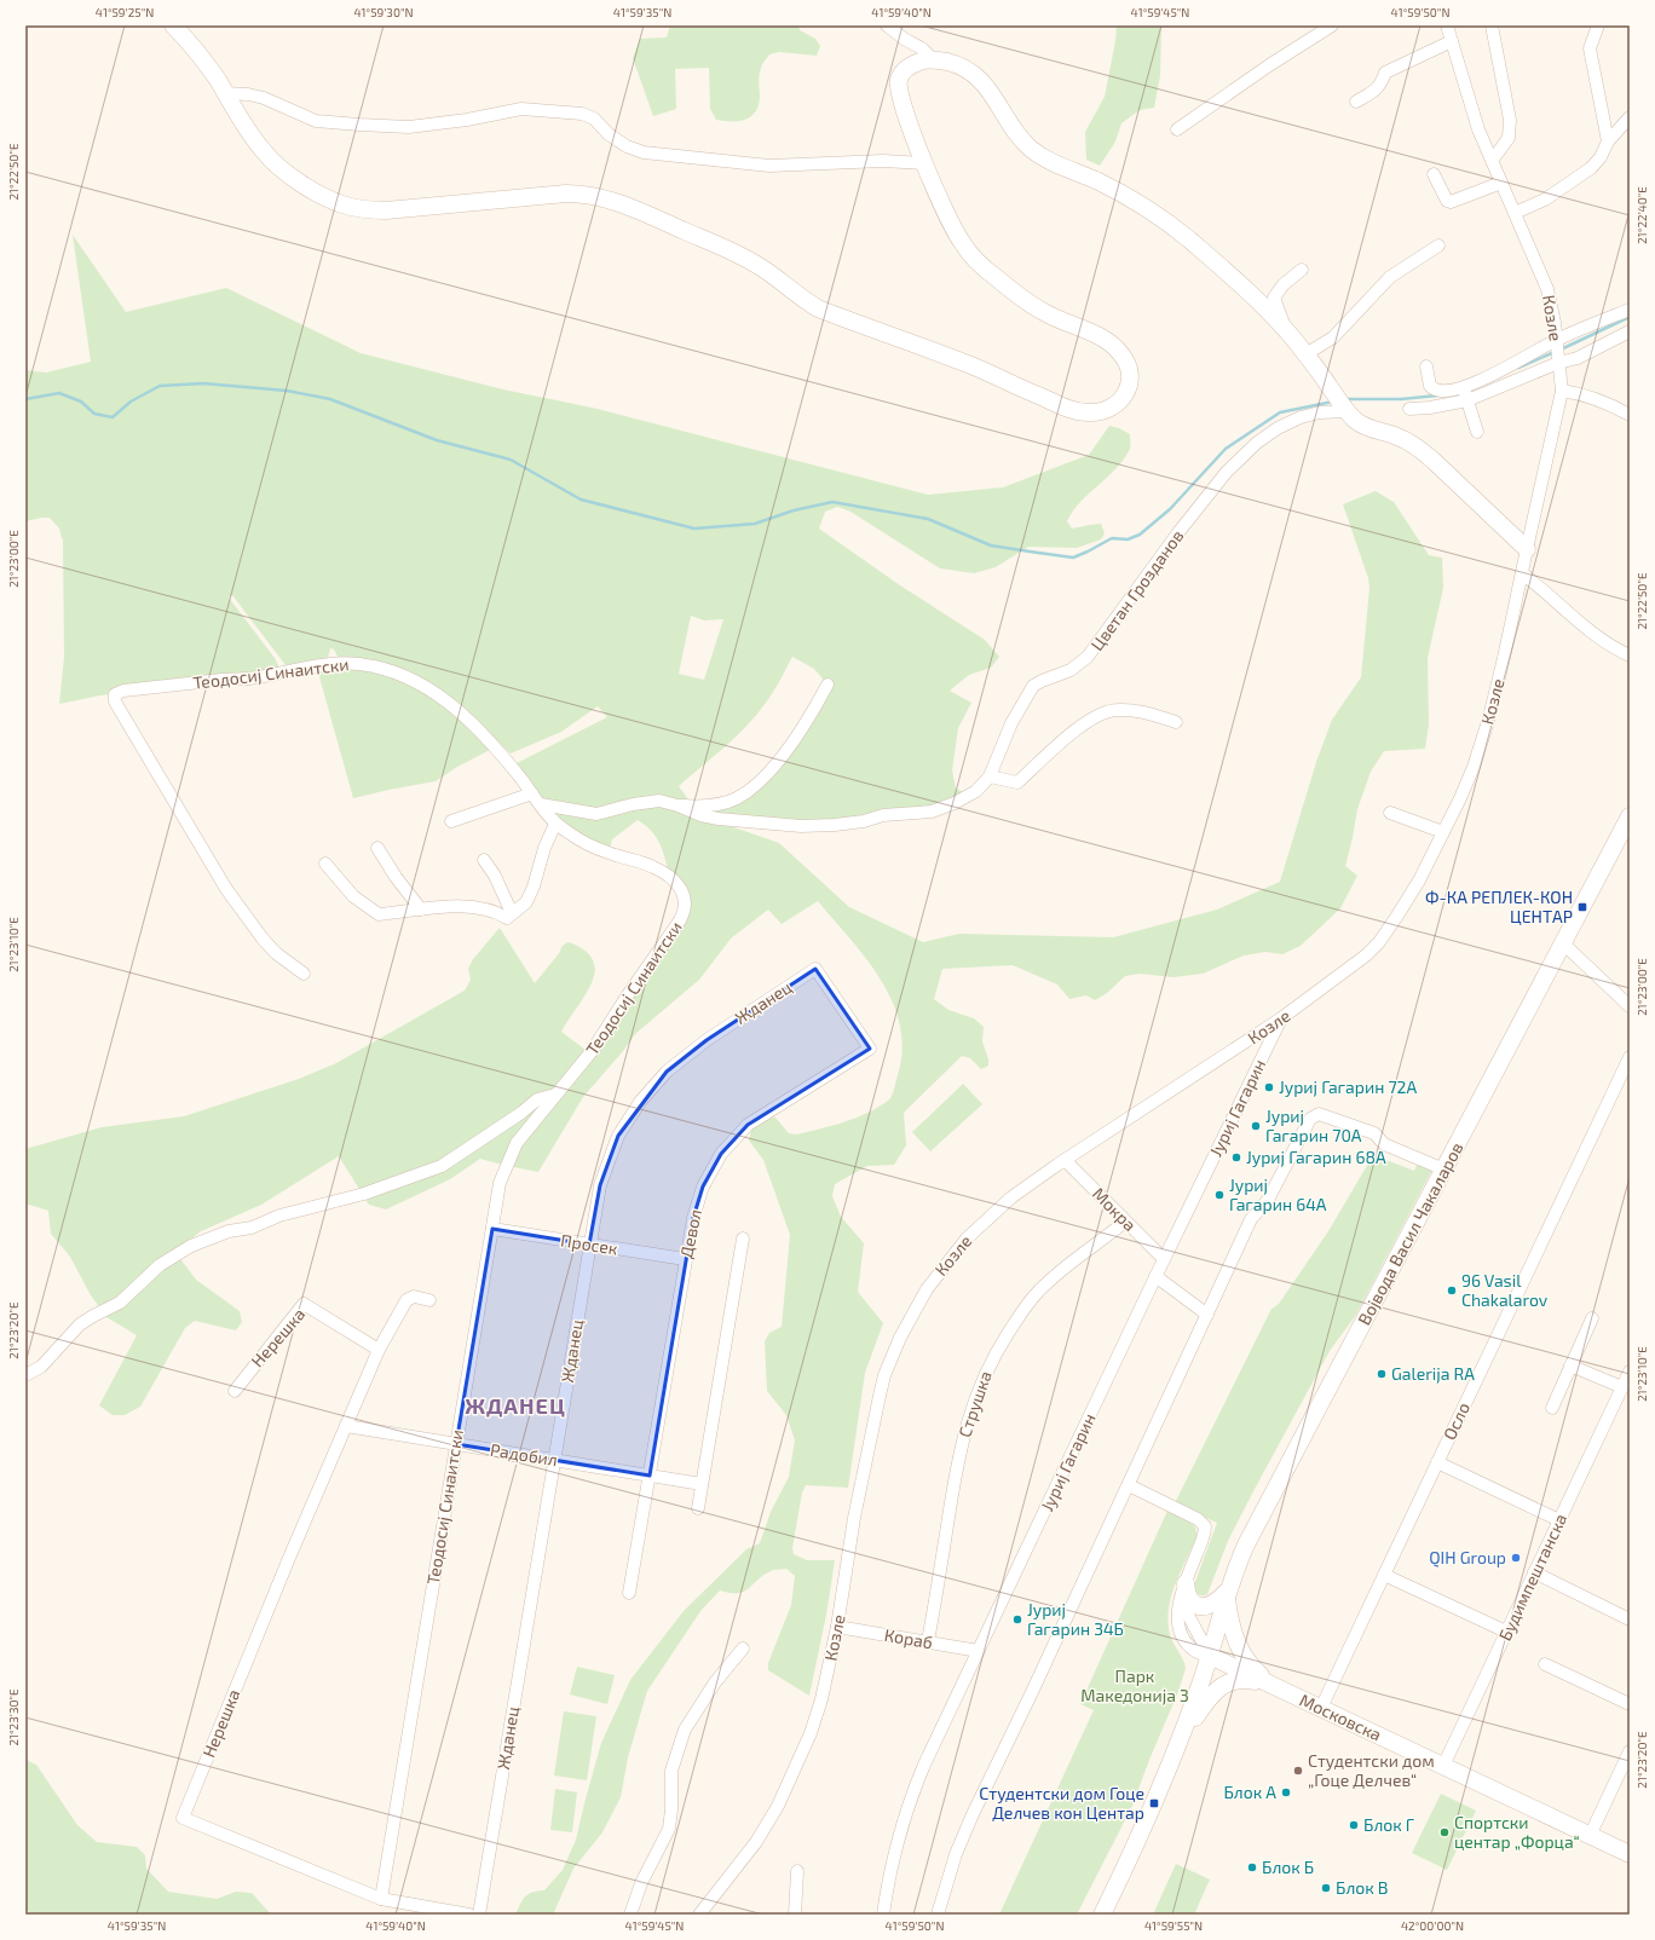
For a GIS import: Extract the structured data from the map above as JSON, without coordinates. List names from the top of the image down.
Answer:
{
  "streets": {
    "street": [
      "Козле",
      "Цветан Грозданов",
      "Теодосиј Синаитски",
      "Жданец",
      "Јуриј Гагарин",
      "Мокра",
      "Девол",
      "Војвода Васил Чакаларов",
      "Просек",
      "Нерешка",
      "Струшка",
      "Осло",
      "Радобил",
      "Будимпештанска",
      "Кораб",
      "Московска"
    ]
  },
  "crossings": [
    ["Козле", "Јуриј Гагарин"],
    ["Козле", "Мокра"],
    ["Козле", "Кораб"],
    ["Теодосиј Синаитски", "Просек"],
    ["Теодосиј Синаитски", "Нерешка"],
    ["Теодосиј Синаитски", "Радобил"],
    ["Жданец", "Девол"],
    ["Жданец", "Просек"],
    ["Жданец", "Радобил"],
    ["Јуриј Гагарин", "Мокра"],
    ["Јуриј Гагарин", "Кораб"],
    ["Мокра", "Струшка"],
    ["Девол", "Просек"],
    ["Девол", "Радобил"],
    ["Војвода Васил Чакаларов", "Московска"],
    ["Нерешка", "Радобил"],
    ["Струшка", "Кораб"],
    ["Осло", "Московска"],
    ["Будимпештанска", "Московска"]
  ],
  "districts": ["ЖДАНЕЦ"],
  "parks": ["Парк Македонија 3"],
  "places": {
    "transit": ["Ф-КА РЕПЛЕК-КОН ЦЕНТАР", "Студентски дом Гоце Делчев кон Центар"],
    "other": [
      "Јуриј Гагарин 72А",
      "Јуриј Гагарин 70А",
      "Јуриј Гагарин 68А",
      "Јуриј Гагарин 64А",
      "96 Vasil Chakalarov",
      "Galerija RA",
      "QIH Group",
      "Јуриј Гагарин 34Б",
      "Студентски дом „Гоце Делчев“",
      "Блок А",
      "Блок Г",
      "Спортски центар „Форца“",
      "Блок Б",
      "Блок В"
    ]
  },
  "coordinates": [
    "41°59'25\"N",
    "41°59'30\"N",
    "41°59'35\"N",
    "41°59'40\"N",
    "41°59'45\"N",
    "41°59'50\"N",
    "21°22'50\"E",
    "21°22'40\"E",
    "21°23'00\"E",
    "21°23'10\"E",
    "21°23'20\"E",
    "21°23'30\"E",
    "41°59'55\"N",
    "42°00'00\"N"
  ]
}
